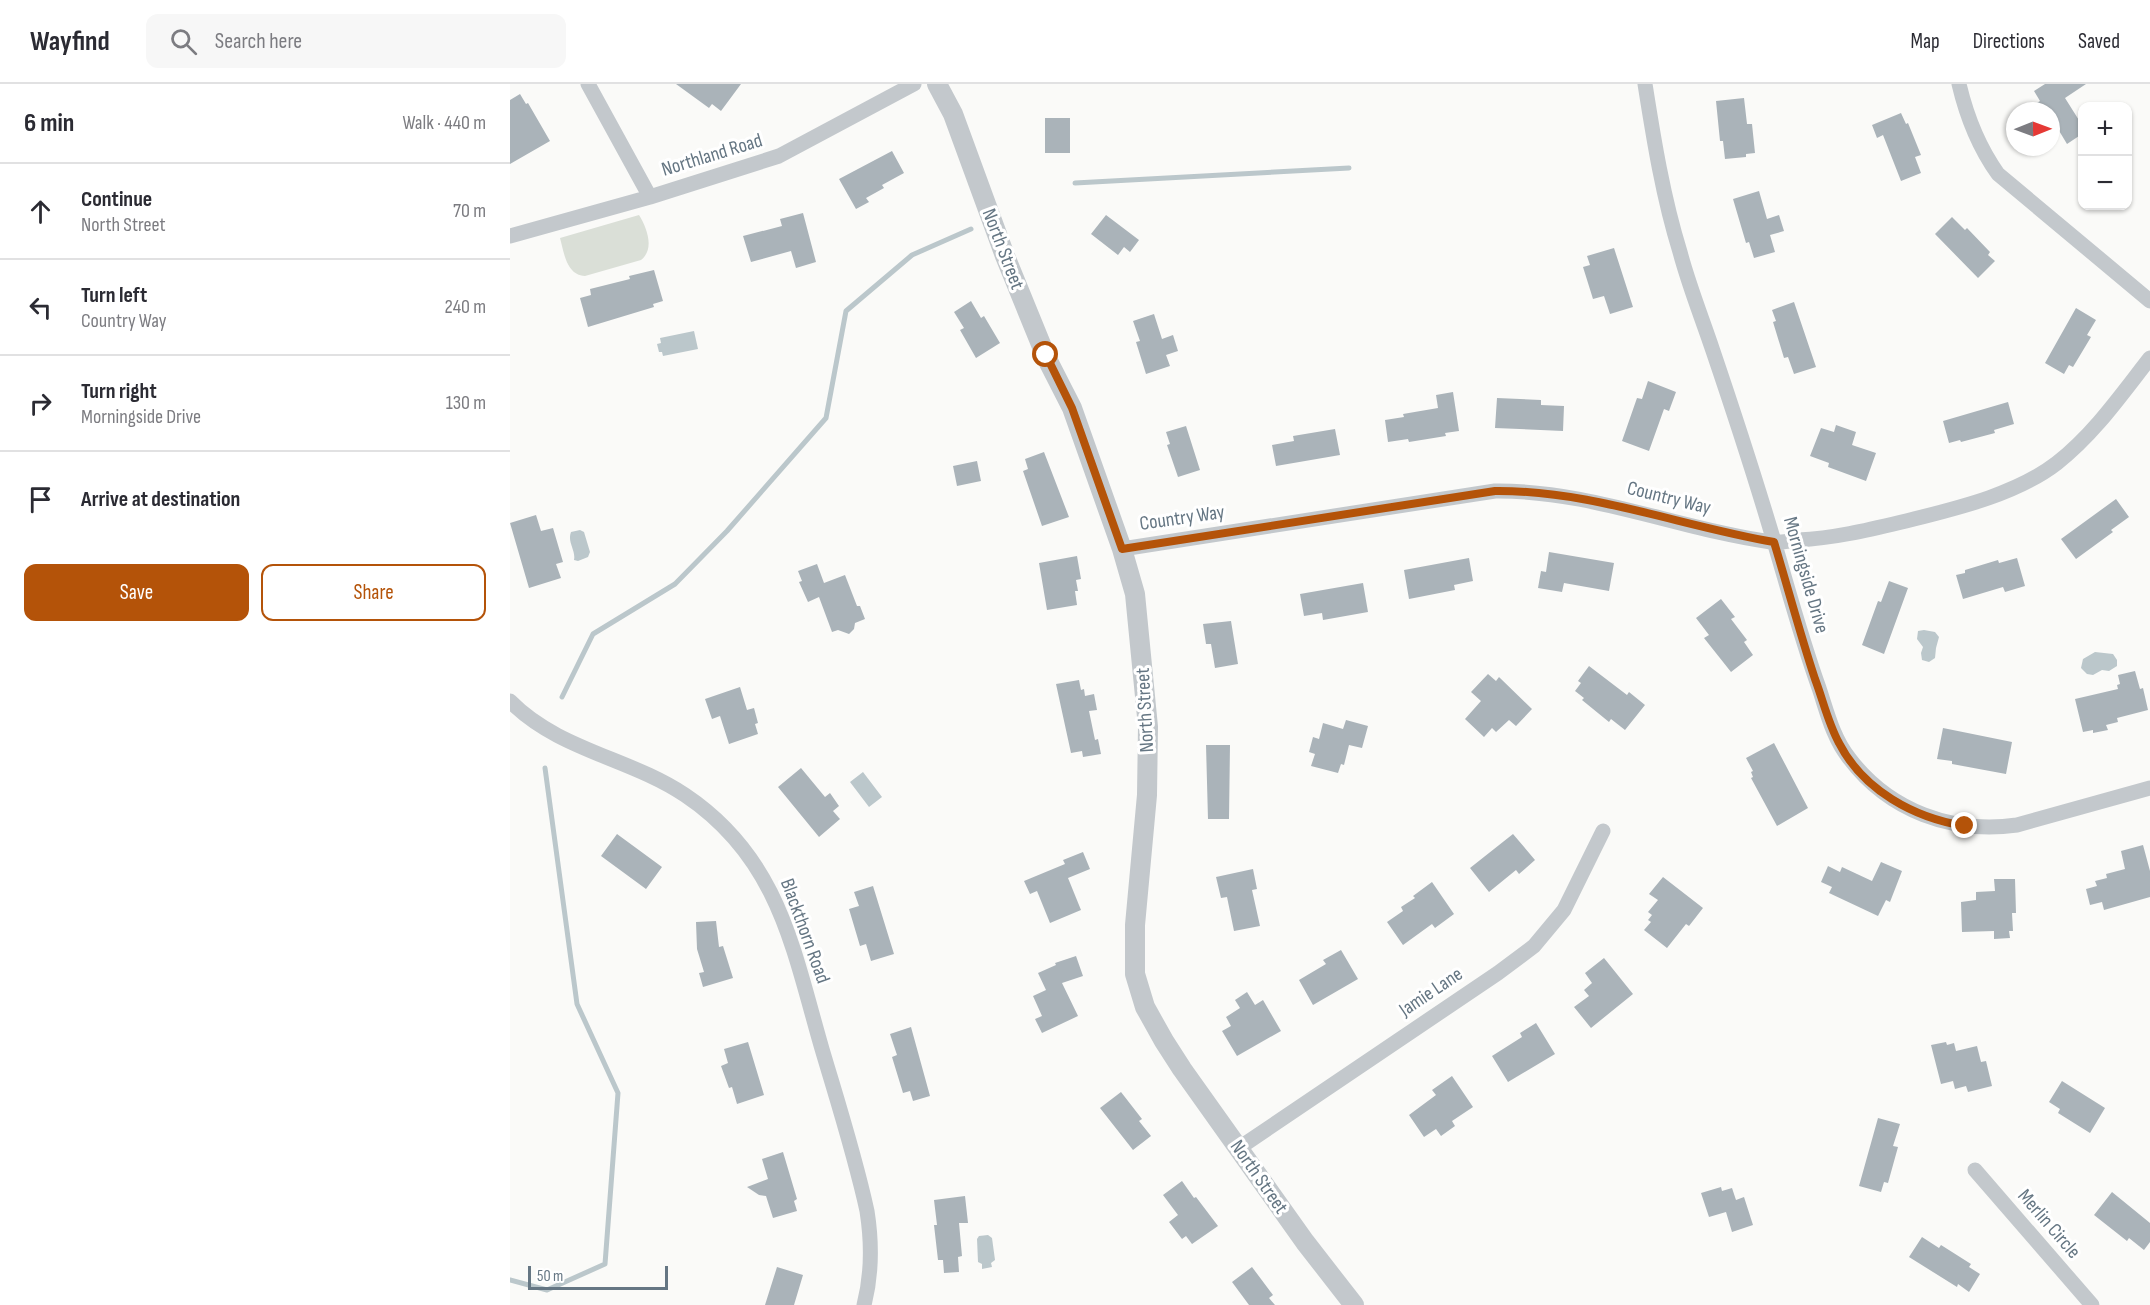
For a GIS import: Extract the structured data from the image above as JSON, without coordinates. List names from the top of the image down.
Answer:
{
  "streets": {
    "street": [
      "Northland Road",
      "North Street",
      "Country Way",
      "Morningside Drive",
      "Blackthorn Road",
      "Jamie Lane",
      "Merlin Circle"
    ]
  },
  "crossings": [
    ["North Street", "Country Way"],
    ["North Street", "Jamie Lane"],
    ["Country Way", "Morningside Drive"]
  ],
  "scale_bar": "50 m",
  "north": "right",
  "page": {
    "header": "Wayfind",
    "search": "Search here",
    "nav": ["Map", "Directions", "Saved"],
    "heading": ["6 min", "Walk · 440 m"],
    "map_buttons": ["+", "−"],
    "list": [
      ["Continue", "North Street", "70 m"],
      ["Turn left", "Country Way", "240 m"],
      ["Turn right", "Morningside Drive", "130 m"],
      "Arrive at destination"
    ],
    "buttons": ["Save", "Share"],
    "scale": "50 m"
  }
}
